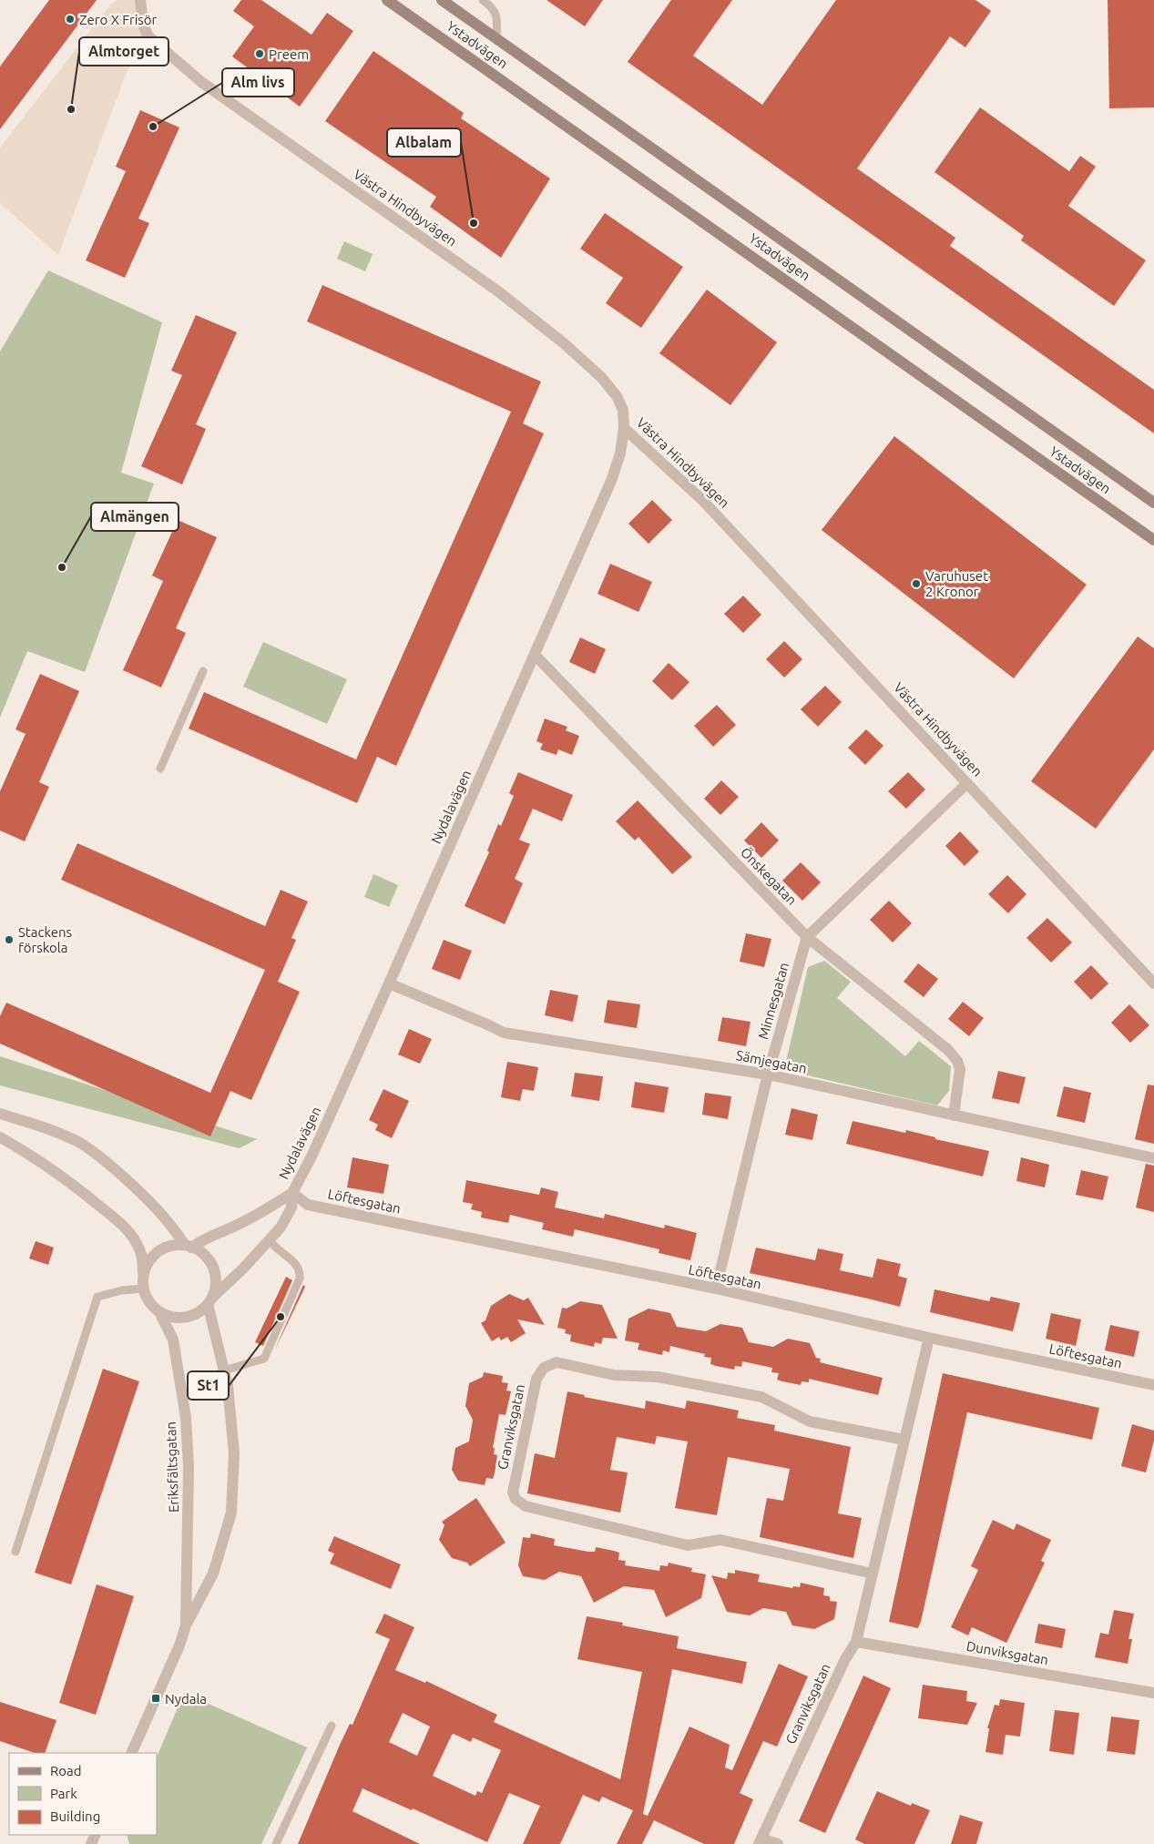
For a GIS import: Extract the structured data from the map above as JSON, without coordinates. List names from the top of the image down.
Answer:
{
  "streets": {
    "main road": ["Ystadvägen"],
    "street": [
      "Västra Hindbyvägen",
      "Nydalavägen",
      "Önskegatan",
      "Minnesgatan",
      "Sämjegatan",
      "Löftesgatan",
      "Granviksgatan",
      "Eriksfältsgatan",
      "Dunviksgatan"
    ]
  },
  "crossings": [
    ["Västra Hindbyvägen", "Nydalavägen"],
    ["Nydalavägen", "Önskegatan"],
    ["Nydalavägen", "Sämjegatan"],
    ["Nydalavägen", "Löftesgatan"],
    ["Nydalavägen", "Eriksfältsgatan"],
    ["Önskegatan", "Minnesgatan"],
    ["Önskegatan", "Sämjegatan"],
    ["Minnesgatan", "Sämjegatan"],
    ["Minnesgatan", "Löftesgatan"],
    ["Löftesgatan", "Granviksgatan"],
    ["Granviksgatan", "Dunviksgatan"]
  ],
  "places": {
    "other": [
      "Zero X Frisör",
      "Preem",
      "Almtorget",
      "Alm livs",
      "Albalam",
      "Almängen",
      "Varuhuset 2 Kronor",
      "Stackens förskola",
      "St1"
    ],
    "transit": ["Nydala"]
  },
  "legend": ["Road", "Park", "Building"]
}
